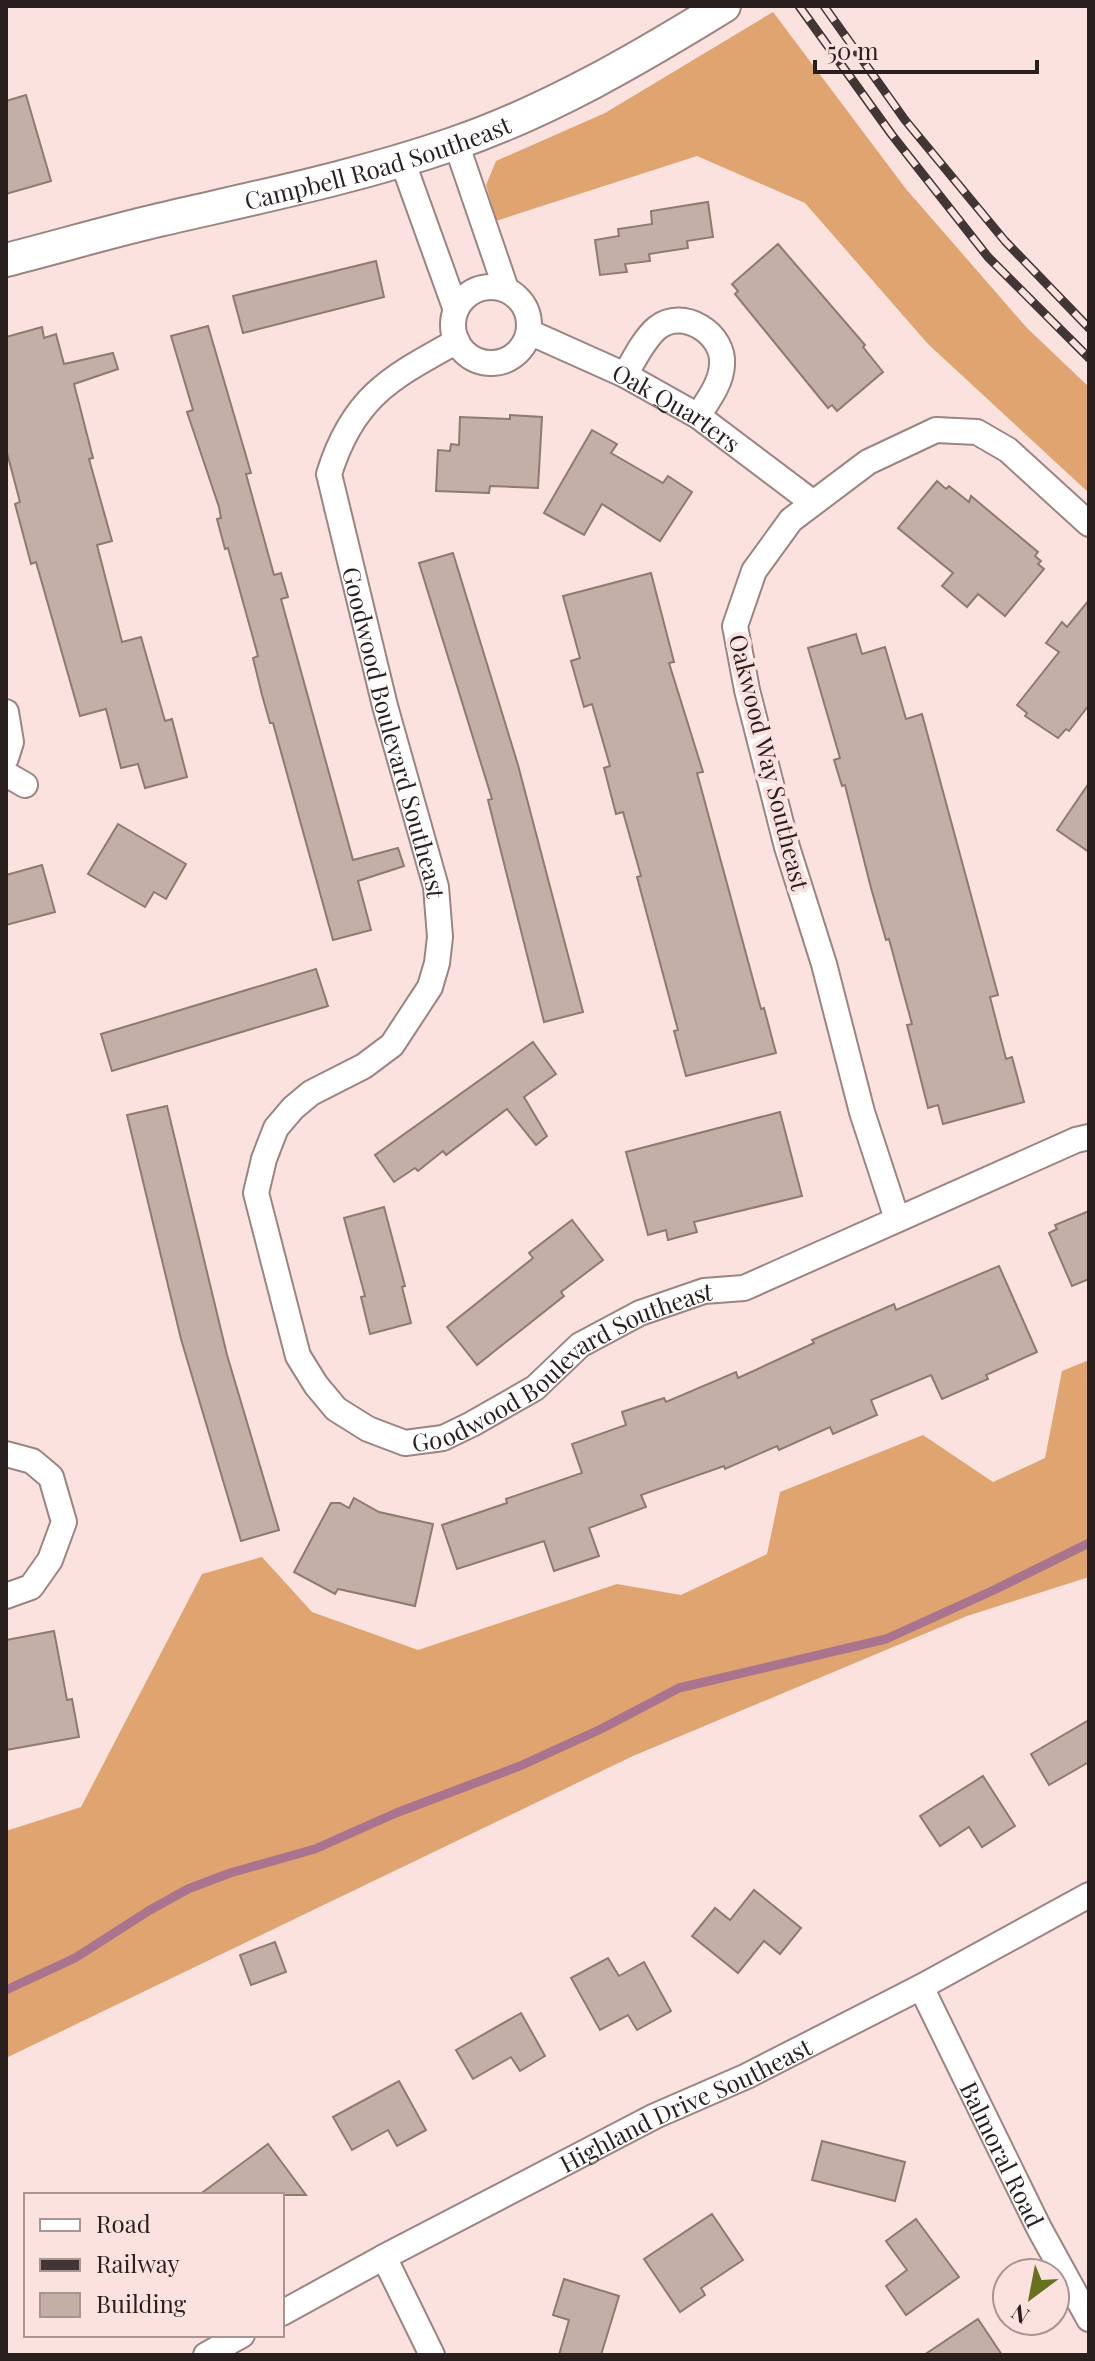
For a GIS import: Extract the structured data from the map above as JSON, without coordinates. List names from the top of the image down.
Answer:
{
  "streets": {
    "street": [
      "Campbell Road Southeast",
      "Oak Quarters",
      "Goodwood Boulevard Southeast",
      "Oakwood Way Southeast",
      "Highland Drive Southeast",
      "Balmoral Road"
    ]
  },
  "crossings": [
    ["Oak Quarters", "Goodwood Boulevard Southeast"],
    ["Oak Quarters", "Oakwood Way Southeast"],
    ["Goodwood Boulevard Southeast", "Oakwood Way Southeast"],
    ["Highland Drive Southeast", "Balmoral Road"]
  ],
  "legend": ["Road", "Railway", "Building"],
  "scale_bar": "50 m",
  "north": "bottom left"
}
